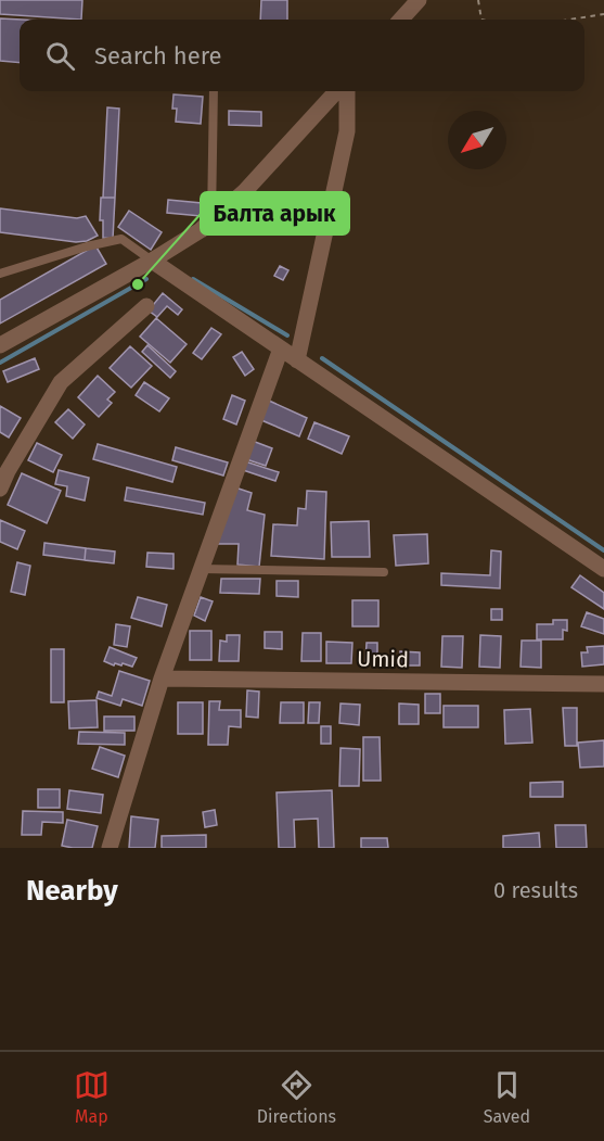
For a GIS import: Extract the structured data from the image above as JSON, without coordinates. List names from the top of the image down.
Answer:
{
  "streets": {
    "street": ["Umid"]
  },
  "places": ["Балта арык"],
  "north": "bottom left",
  "page": {
    "search": "Search here",
    "heading": ["Nearby", "0 results"],
    "nav": ["Map", "Directions", "Saved"]
  }
}
